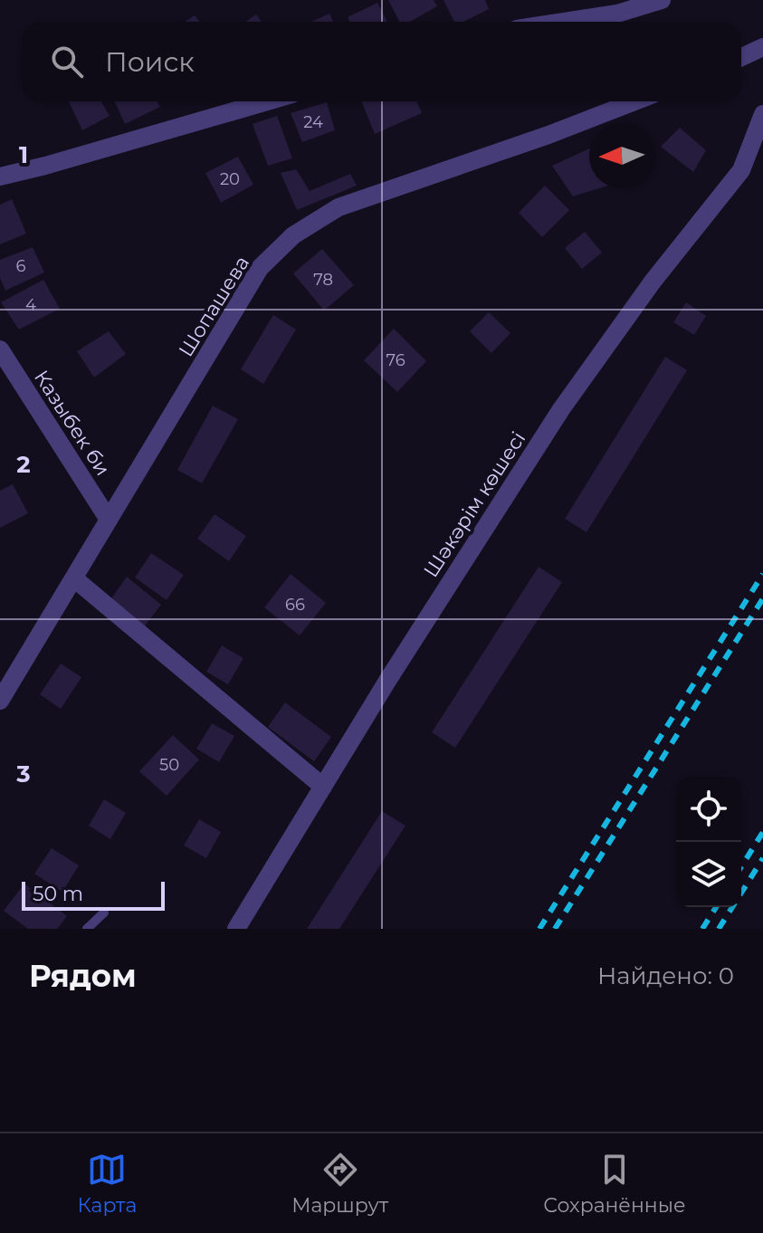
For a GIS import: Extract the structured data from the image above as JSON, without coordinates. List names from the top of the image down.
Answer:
{
  "streets": {
    "street": ["Шопашева", "Казыбек би", "Шәкәрім көшесі"]
  },
  "crossings": [
    ["Шопашева", "Казыбек би"]
  ],
  "house_numbers": [
    "24",
    "20",
    "6",
    "78",
    "4",
    "76",
    "66",
    "50"
  ],
  "scale_bar": "50 m",
  "north": "left",
  "page": {
    "search": "Поиск",
    "scale": "50 m",
    "heading": ["Рядом", "Найдено: 0"],
    "nav": ["Карта", "Маршрут", "Сохранённые"]
  },
  "grid": {
    "rows": ["1", "2", "3"]
  }
}
